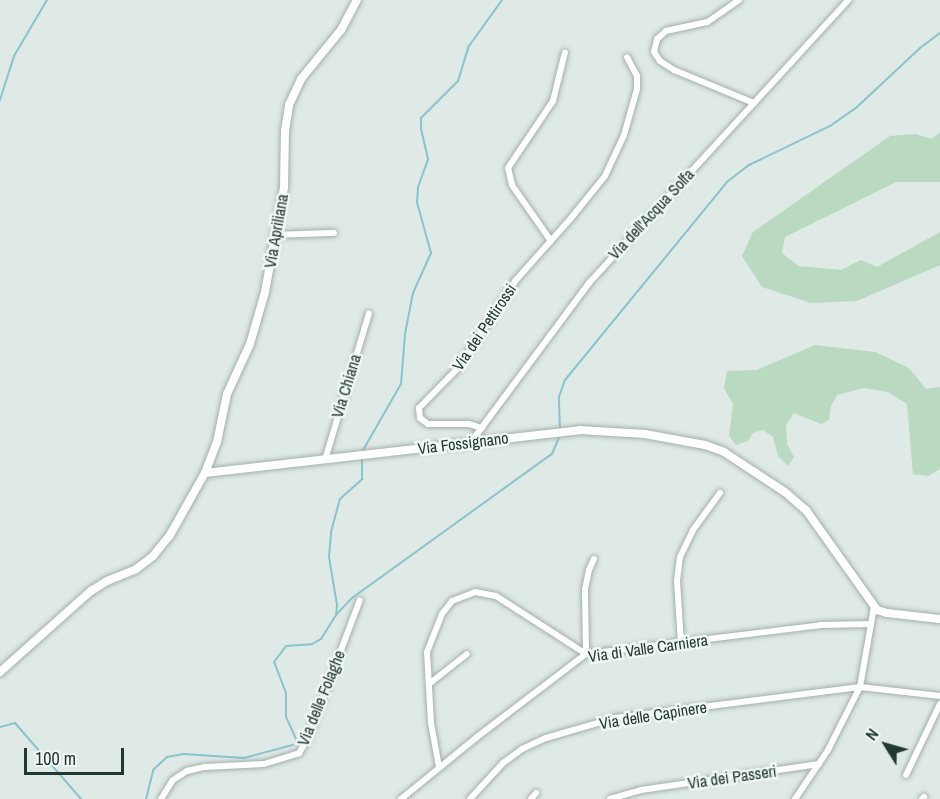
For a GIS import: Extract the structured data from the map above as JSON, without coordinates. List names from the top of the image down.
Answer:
{
  "streets": {
    "street": [
      "Via dell'Acqua Solfa",
      "Via Apriliana",
      "Via dei Pettirossi",
      "Via Chiana",
      "Via Fossignano",
      "Via di Valle Carniera",
      "Via delle Folaghe",
      "Via delle Capinere",
      "Via dei Passeri"
    ]
  },
  "crossings": [
    ["Via dell'Acqua Solfa", "Via dei Pettirossi"],
    ["Via dell'Acqua Solfa", "Via Fossignano"],
    ["Via Apriliana", "Via Fossignano"],
    ["Via Chiana", "Via Fossignano"]
  ],
  "scale_bar": "100 m",
  "north": "top left"
}
